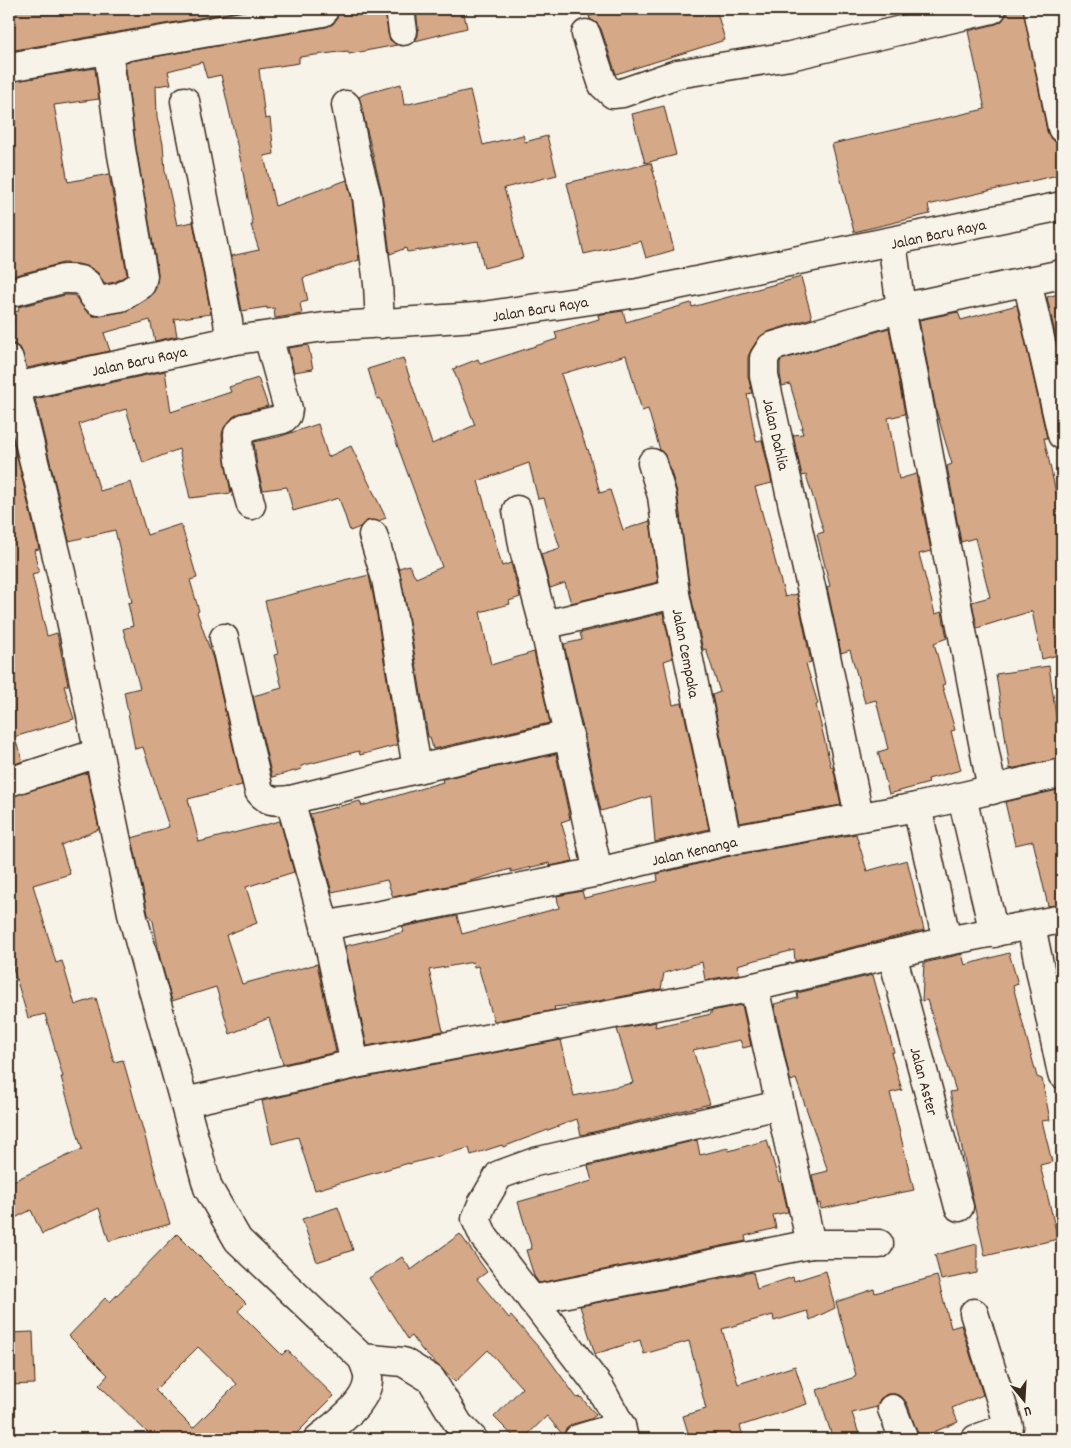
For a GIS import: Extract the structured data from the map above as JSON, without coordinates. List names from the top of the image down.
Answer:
{
  "streets": {
    "street": [
      "Jalan Baru Raya",
      "Jalan Dahlia",
      "Jalan Cempaka",
      "Jalan Kenanga",
      "Jalan Aster"
    ]
  },
  "crossings": [
    ["Jalan Dahlia", "Jalan Kenanga"],
    ["Jalan Cempaka", "Jalan Kenanga"]
  ],
  "north": "bottom"
}
